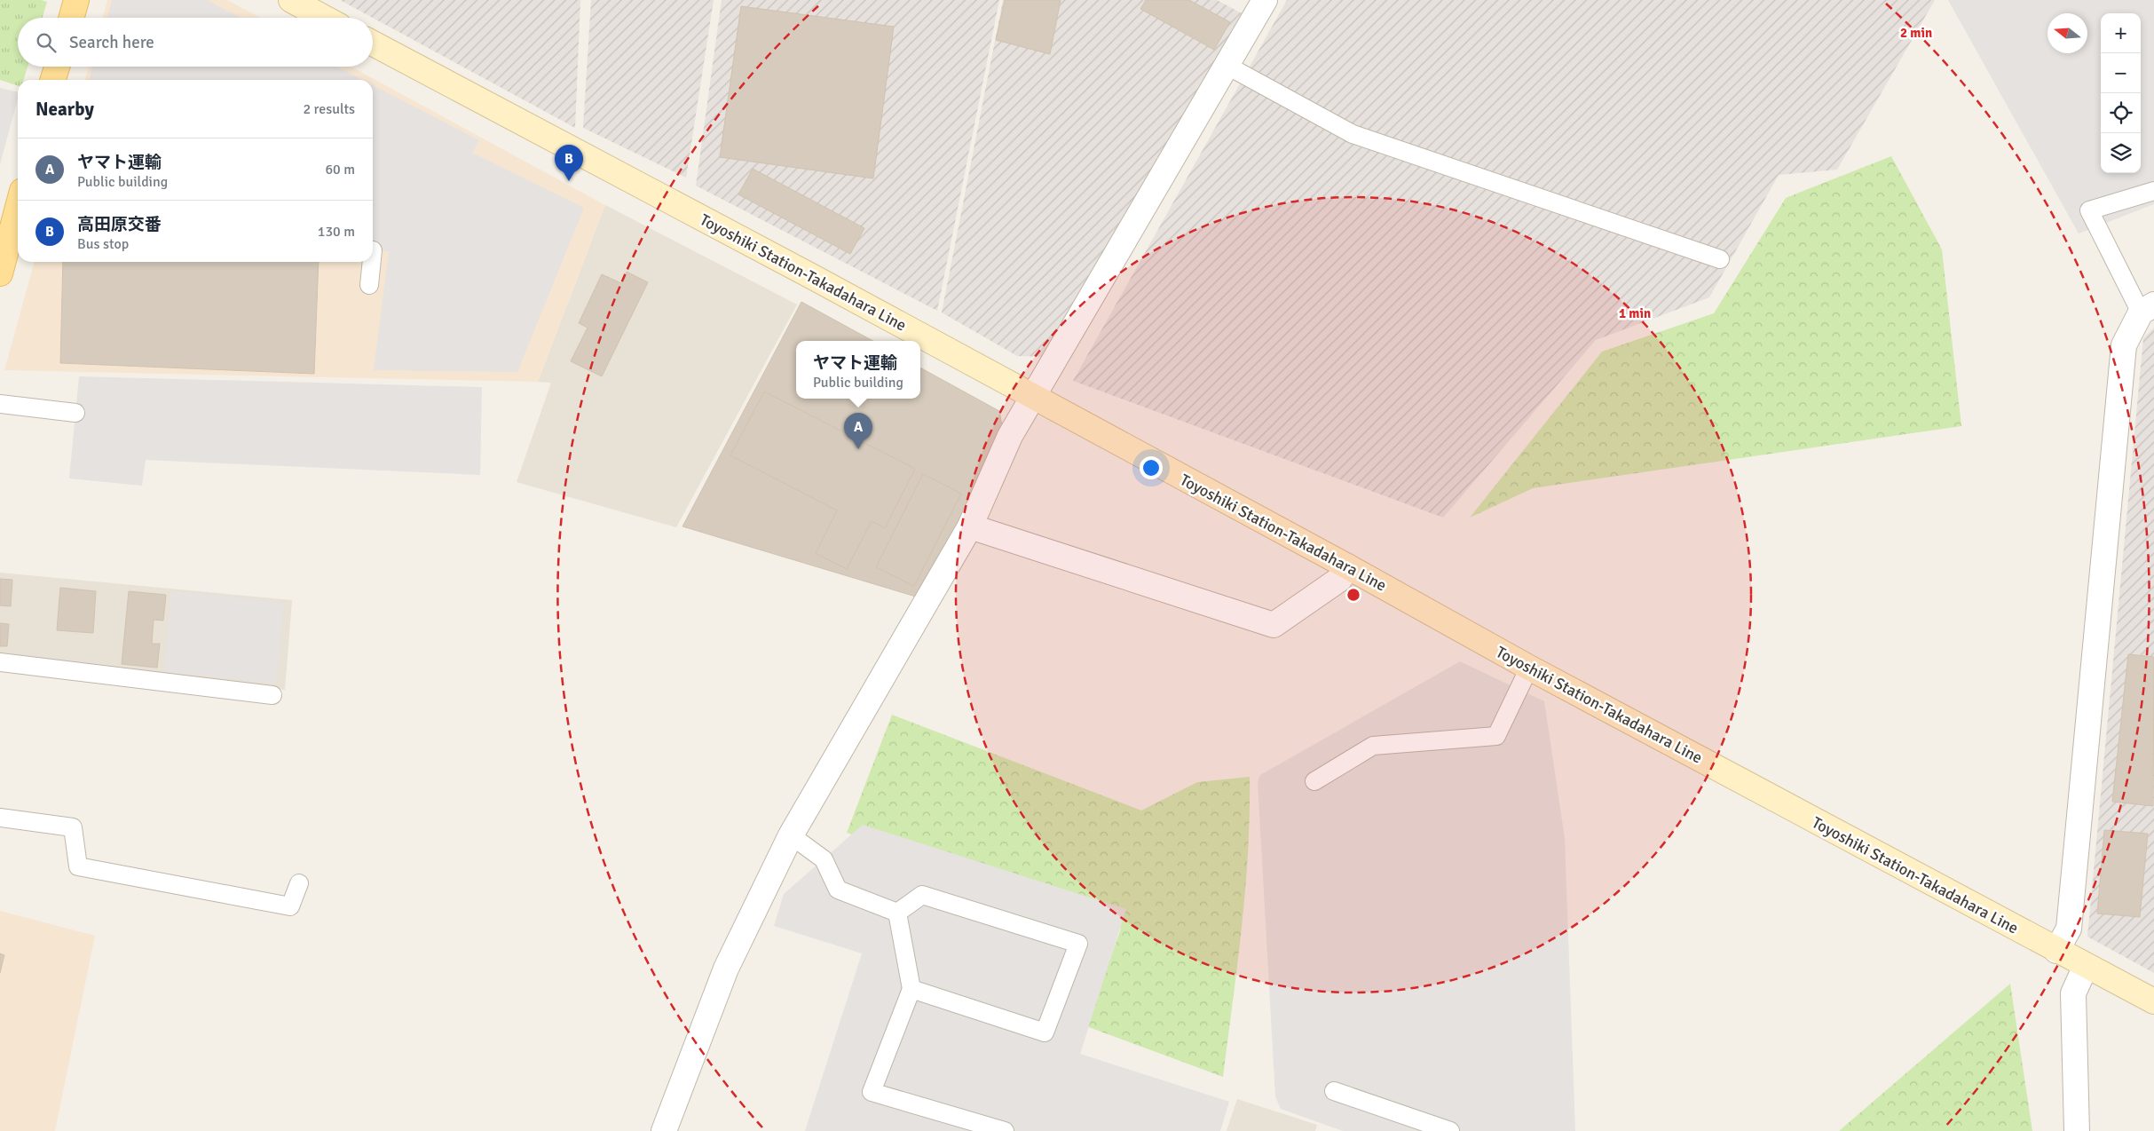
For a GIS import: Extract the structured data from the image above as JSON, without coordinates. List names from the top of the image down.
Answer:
{
  "streets": {
    "main road": ["Toyoshiki Station-Takadahara Line"]
  },
  "north": "left",
  "page": {
    "map_buttons": ["+", "−"],
    "search": "Search here",
    "heading": ["Nearby", "2 results"],
    "list": [
      {
        "mark": "A",
        "name": "ヤマト運輸",
        "note": "Public building",
        "value": "60 m"
      },
      {
        "mark": "B",
        "name": "高田原交番",
        "note": "Bus stop",
        "value": "130 m"
      }
    ],
    "pins": ["B", "A"],
    "popup": ["ヤマト運輸", "Public building"]
  },
  "rings": ["2 min", "1 min"]
}
